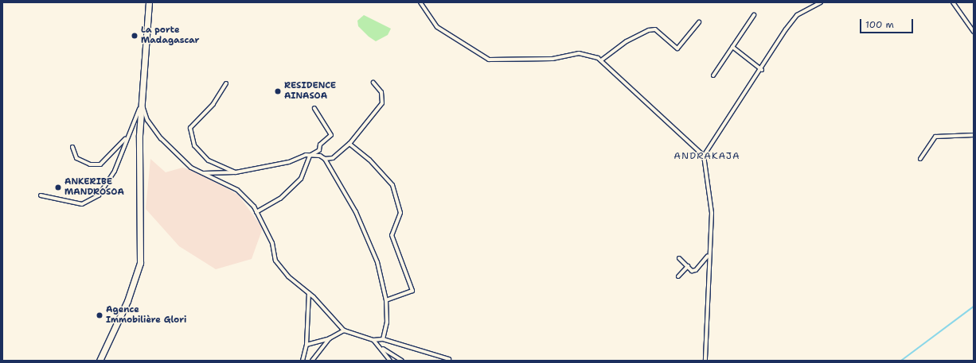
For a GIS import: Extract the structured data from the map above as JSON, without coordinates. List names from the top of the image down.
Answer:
{
  "districts": ["ANDRAKAJA"],
  "places": [
    "La porte Madagascar",
    "RESIDENCE AINASOA",
    "ANKERIBE MANDROSOA",
    "Agence Immobilière Glori"
  ],
  "scale_bar": "100 m"
}
